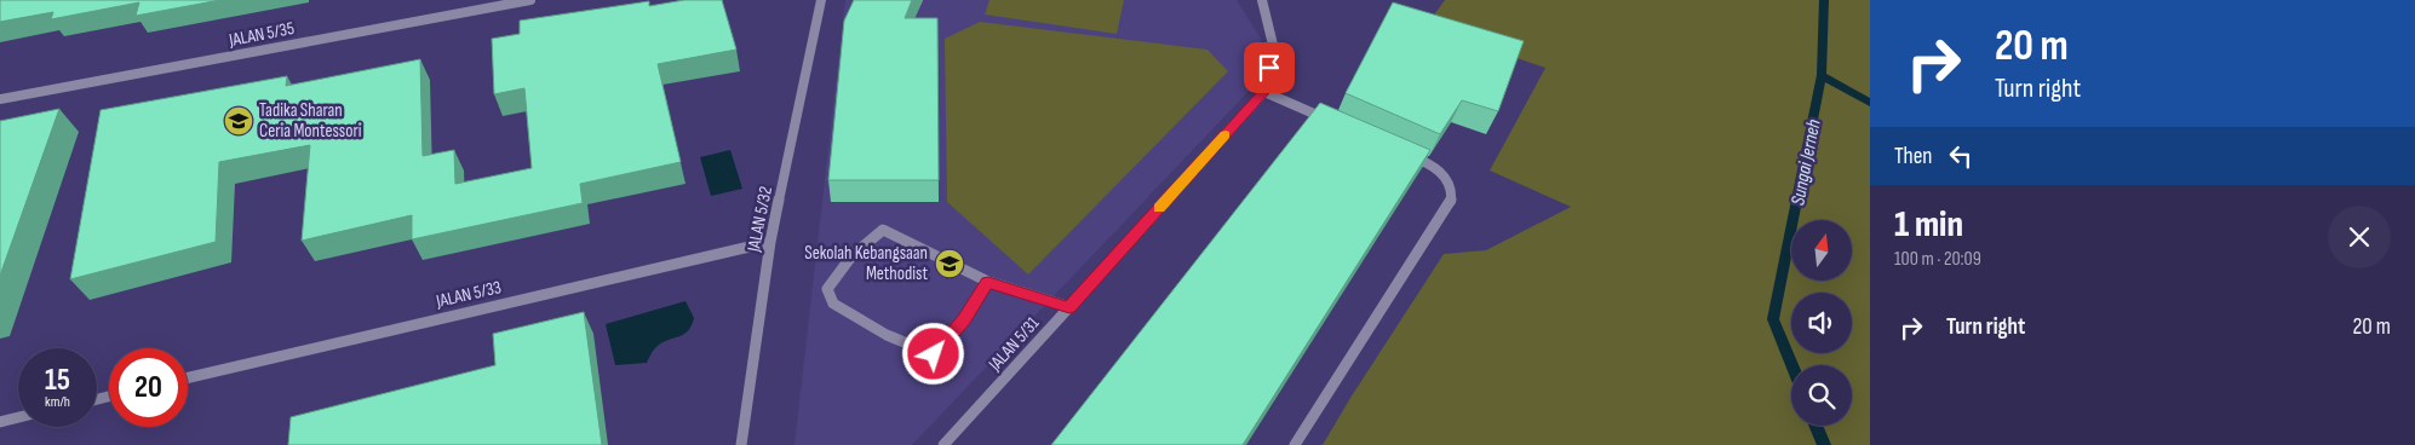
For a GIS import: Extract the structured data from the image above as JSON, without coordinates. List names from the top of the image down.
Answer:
{
  "streets": {
    "street": [
      "JALAN 5/35",
      "JALAN 5/32",
      "JALAN 5/33",
      "JALAN 5/31"
    ]
  },
  "crossings": [
    ["JALAN 5/32", "JALAN 5/33"]
  ],
  "water": ["Sungai Jerneh"],
  "places": {
    "school or university": ["Tadika Sharan Ceria Montessori", "Sekolah Kebangsaan Methodist"]
  },
  "north": "top",
  "page": {
    "turn": ["20 m", "Turn right"],
    "then": "Then",
    "heading": ["1 min", "100 m · 20:09"],
    "list": [
      {
        "name": "Turn right",
        "value": "20 m"
      }
    ],
    "speed": "15 km/h",
    "limit": "20"
  }
}
